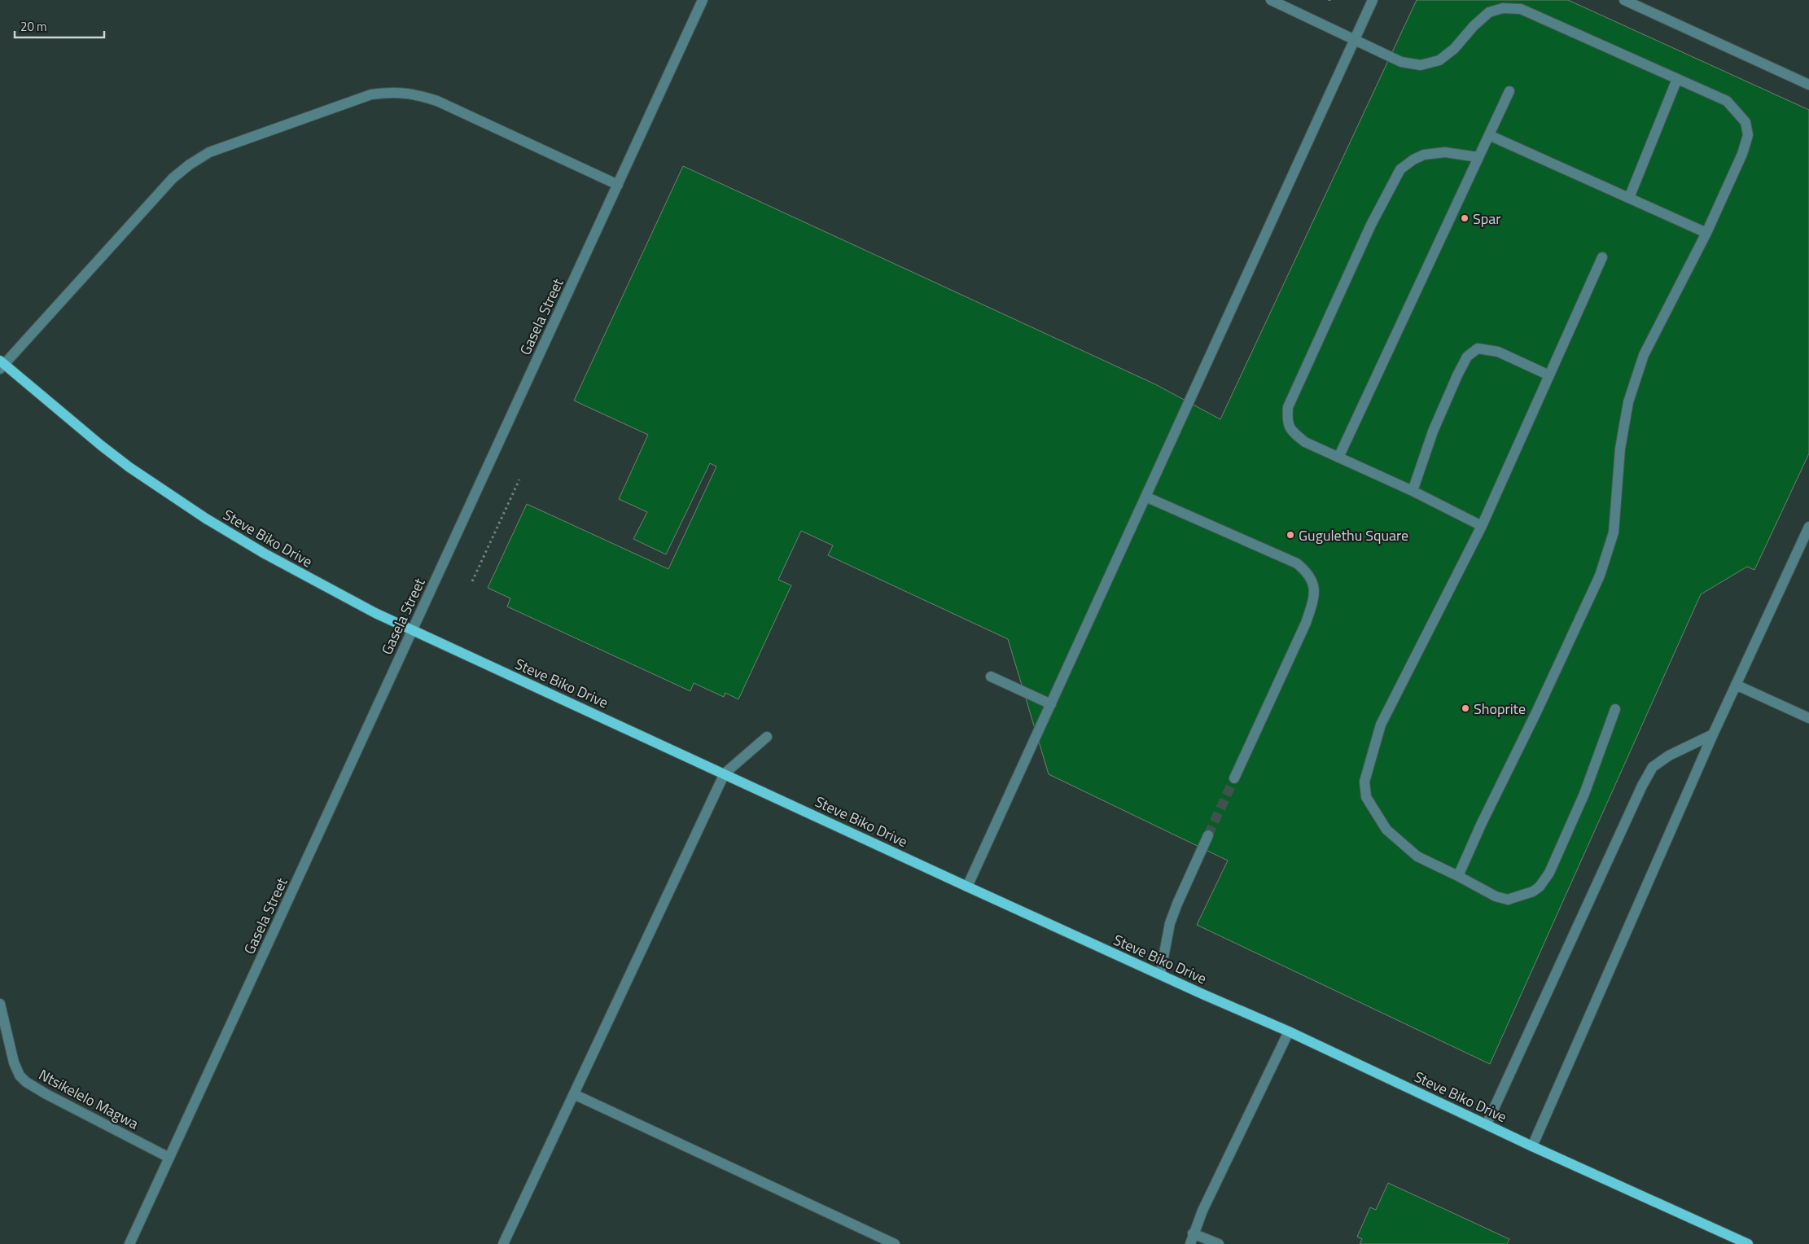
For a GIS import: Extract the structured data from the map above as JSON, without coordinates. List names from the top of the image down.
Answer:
{
  "streets": {
    "main road": ["Steve Biko Drive"],
    "street": ["Gasela Street", "Ntsikelelo Magwa"]
  },
  "crossings": [
    ["Gasela Street", "Steve Biko Drive"],
    ["Gasela Street", "Ntsikelelo Magwa"]
  ],
  "places": ["Spar", "Gugulethu Square", "Shoprite"],
  "scale_bar": "20 m"
}
